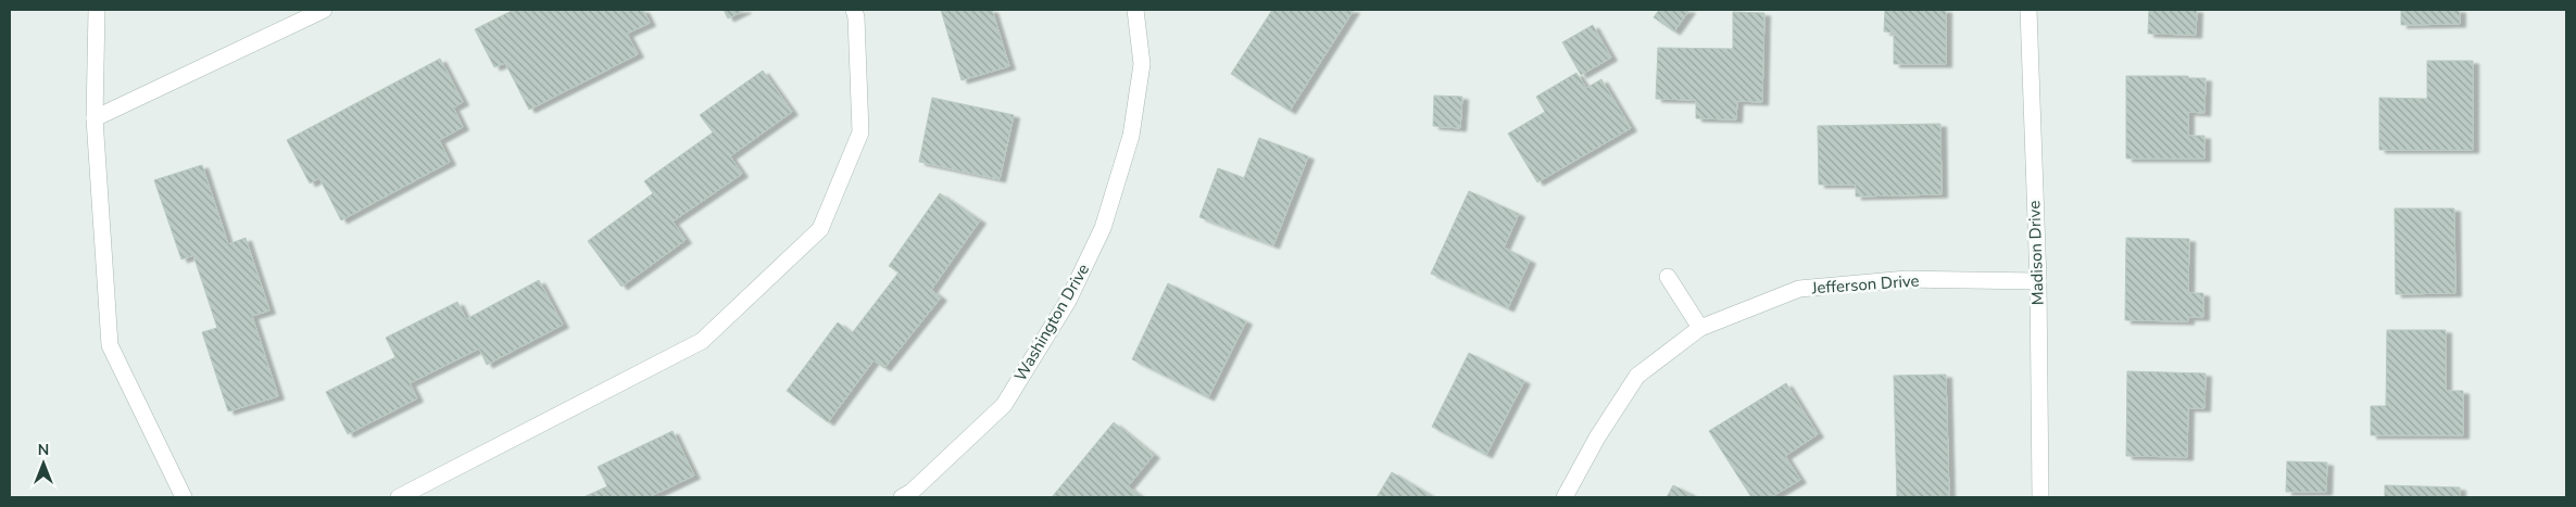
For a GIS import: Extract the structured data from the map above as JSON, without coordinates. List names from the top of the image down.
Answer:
{
  "streets": {
    "street": ["Madison Drive", "Jefferson Drive", "Washington Drive"]
  },
  "crossings": [
    ["Madison Drive", "Jefferson Drive"]
  ],
  "north": "top"
}
